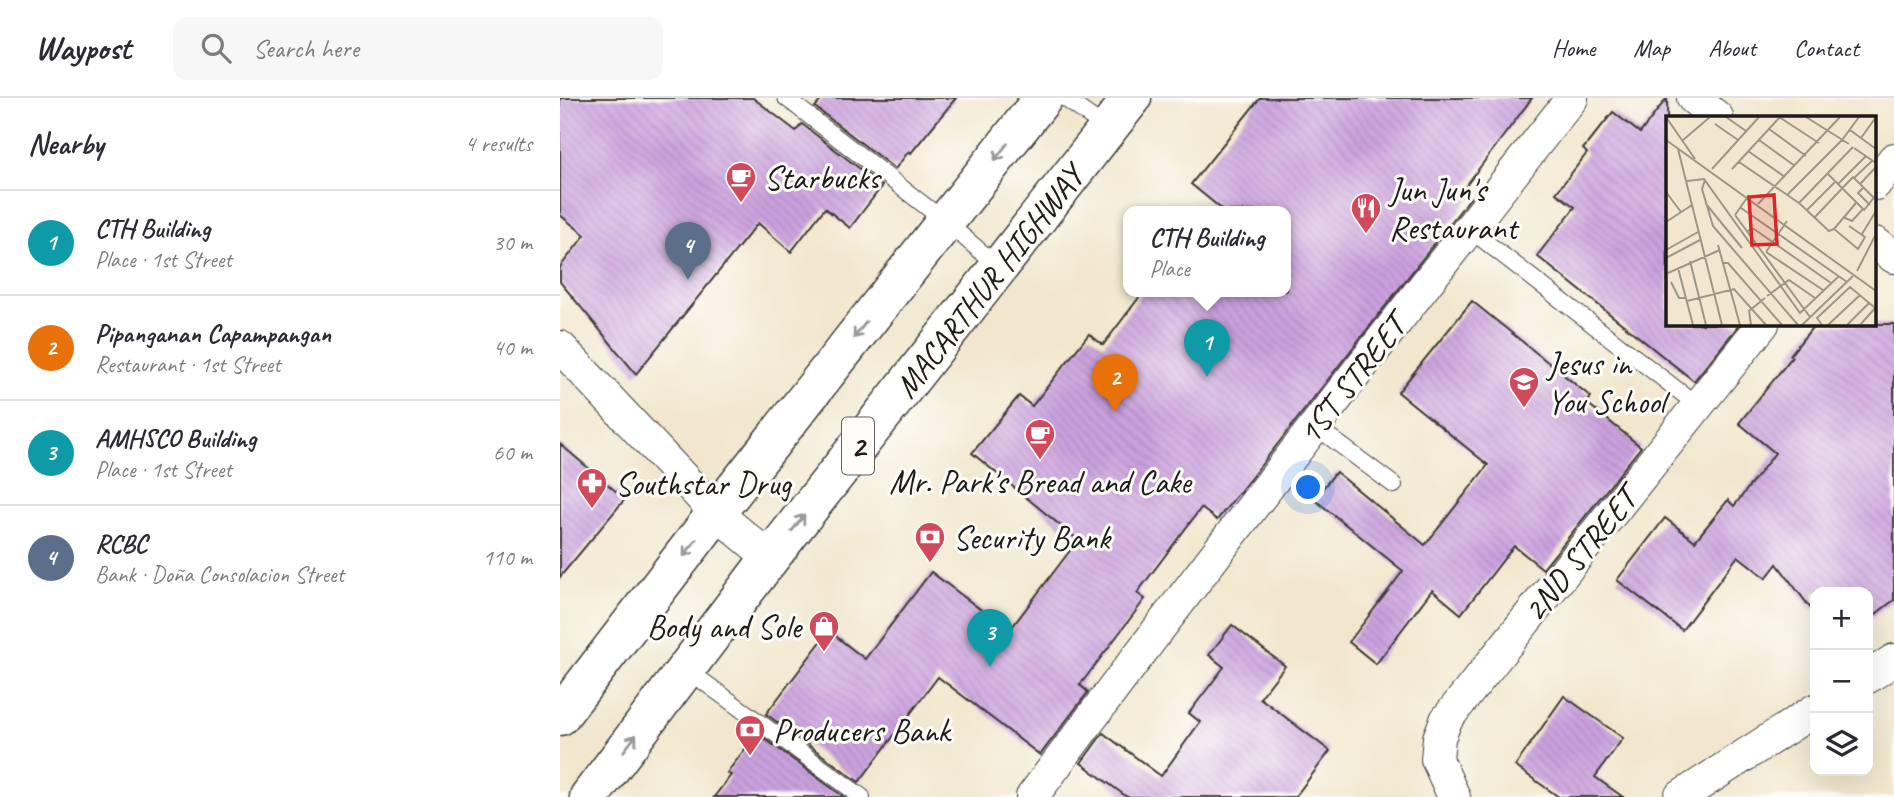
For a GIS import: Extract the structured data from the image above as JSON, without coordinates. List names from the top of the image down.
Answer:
{
  "streets": {
    "highway": ["MACARTHUR HIGHWAY", "2"],
    "street": ["1ST STREET", "2ND STREET"]
  },
  "places": {
    "cafe": ["Starbucks", "Mr. Park's Bread and Cake"],
    "restaurant": ["Jun Jun's Restaurant"],
    "school or university": ["Jesus in You School"],
    "pharmacy": ["Southstar Drug"],
    "bank": ["Security Bank", "Producers Bank"],
    "shop": ["Body and Sole"]
  },
  "page": {
    "header": "Waypost",
    "search": "Search here",
    "nav": [
      "Home",
      "Map",
      "About",
      "Contact"
    ],
    "heading": ["Nearby", "4 results"],
    "list": [
      {
        "mark": "1",
        "name": "CTH Building",
        "note": "Place · 1st Street",
        "value": "30 m"
      },
      {
        "mark": "2",
        "name": "Pipanganan Capampangan",
        "note": "Restaurant · 1st Street",
        "value": "40 m"
      },
      {
        "mark": "3",
        "name": "AMHSCO Building",
        "note": "Place · 1st Street",
        "value": "60 m"
      },
      {
        "mark": "4",
        "name": "RCBC",
        "note": "Bank · Doña Consolacion Street",
        "value": "110 m"
      }
    ],
    "popup": ["CTH Building", "Place"],
    "pins": [
      "4",
      "1",
      "2",
      "3"
    ],
    "map_buttons": ["+", "−"]
  }
}
